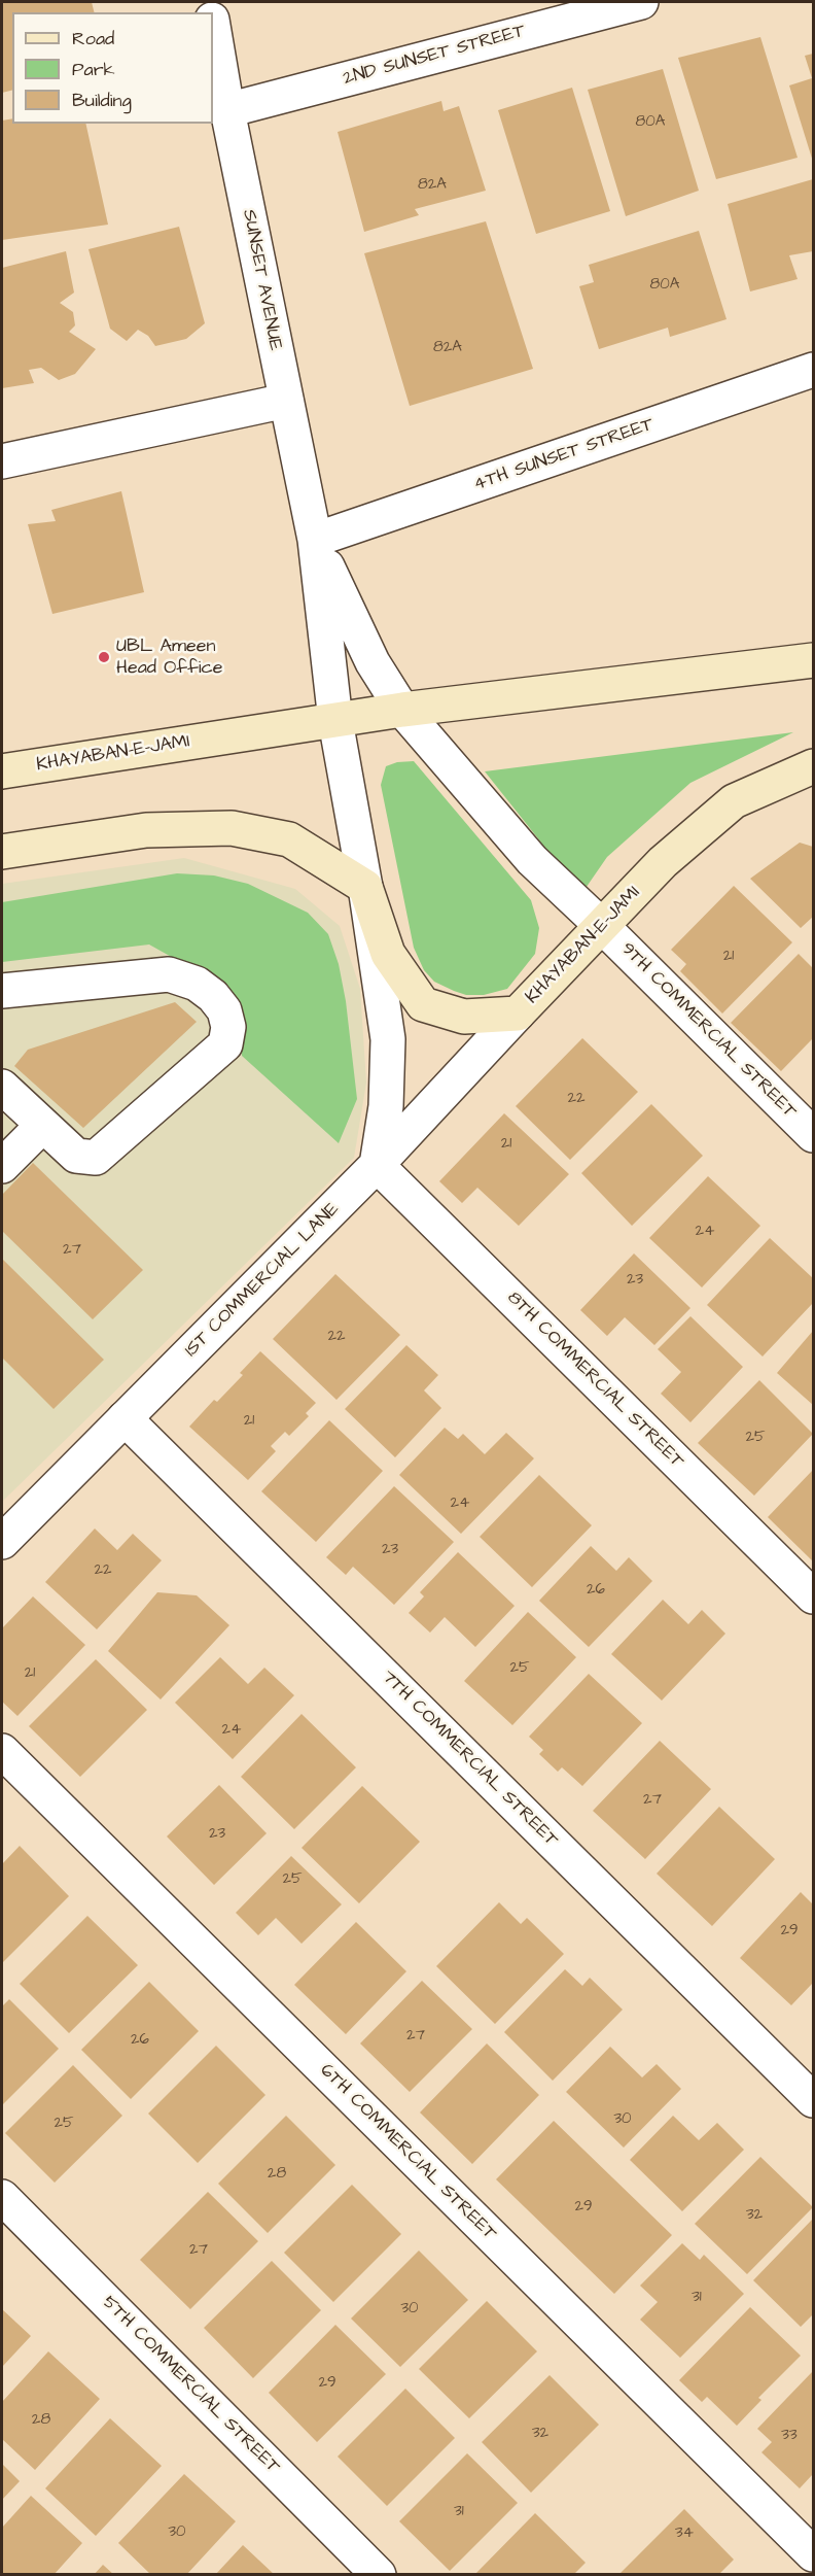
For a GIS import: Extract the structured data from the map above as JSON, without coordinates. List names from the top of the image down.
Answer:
{
  "streets": {
    "main road": ["KHAYABAN-E-JAMI"],
    "street": [
      "2ND SUNSET STREET",
      "SUNSET AVENUE",
      "4TH SUNSET STREET",
      "9TH COMMERCIAL STREET",
      "1ST COMMERCIAL LANE",
      "8TH COMMERCIAL STREET",
      "7TH COMMERCIAL STREET",
      "6TH COMMERCIAL STREET",
      "5TH COMMERCIAL STREET"
    ]
  },
  "crossings": [
    ["2ND SUNSET STREET", "SUNSET AVENUE"],
    ["SUNSET AVENUE", "4TH SUNSET STREET"],
    ["SUNSET AVENUE", "9TH COMMERCIAL STREET"],
    ["4TH SUNSET STREET", "9TH COMMERCIAL STREET"],
    ["KHAYABAN-E-JAMI", "9TH COMMERCIAL STREET"],
    ["KHAYABAN-E-JAMI", "1ST COMMERCIAL LANE"],
    ["1ST COMMERCIAL LANE", "8TH COMMERCIAL STREET"],
    ["1ST COMMERCIAL LANE", "7TH COMMERCIAL STREET"]
  ],
  "places": ["UBL Ameen Head Office"],
  "house_numbers": [
    "80A",
    "82A",
    "80A",
    "82A",
    "21",
    "22",
    "21",
    "24",
    "27",
    "23",
    "22",
    "21",
    "25",
    "24",
    "23",
    "22",
    "26",
    "25",
    "21",
    "24",
    "27",
    "23",
    "25",
    "29",
    "27",
    "26",
    "30",
    "25",
    "28",
    "29",
    "32",
    "27",
    "31",
    "30",
    "29",
    "28",
    "32",
    "33",
    "31",
    "30",
    "34"
  ],
  "legend": ["Road", "Park", "Building"]
}
